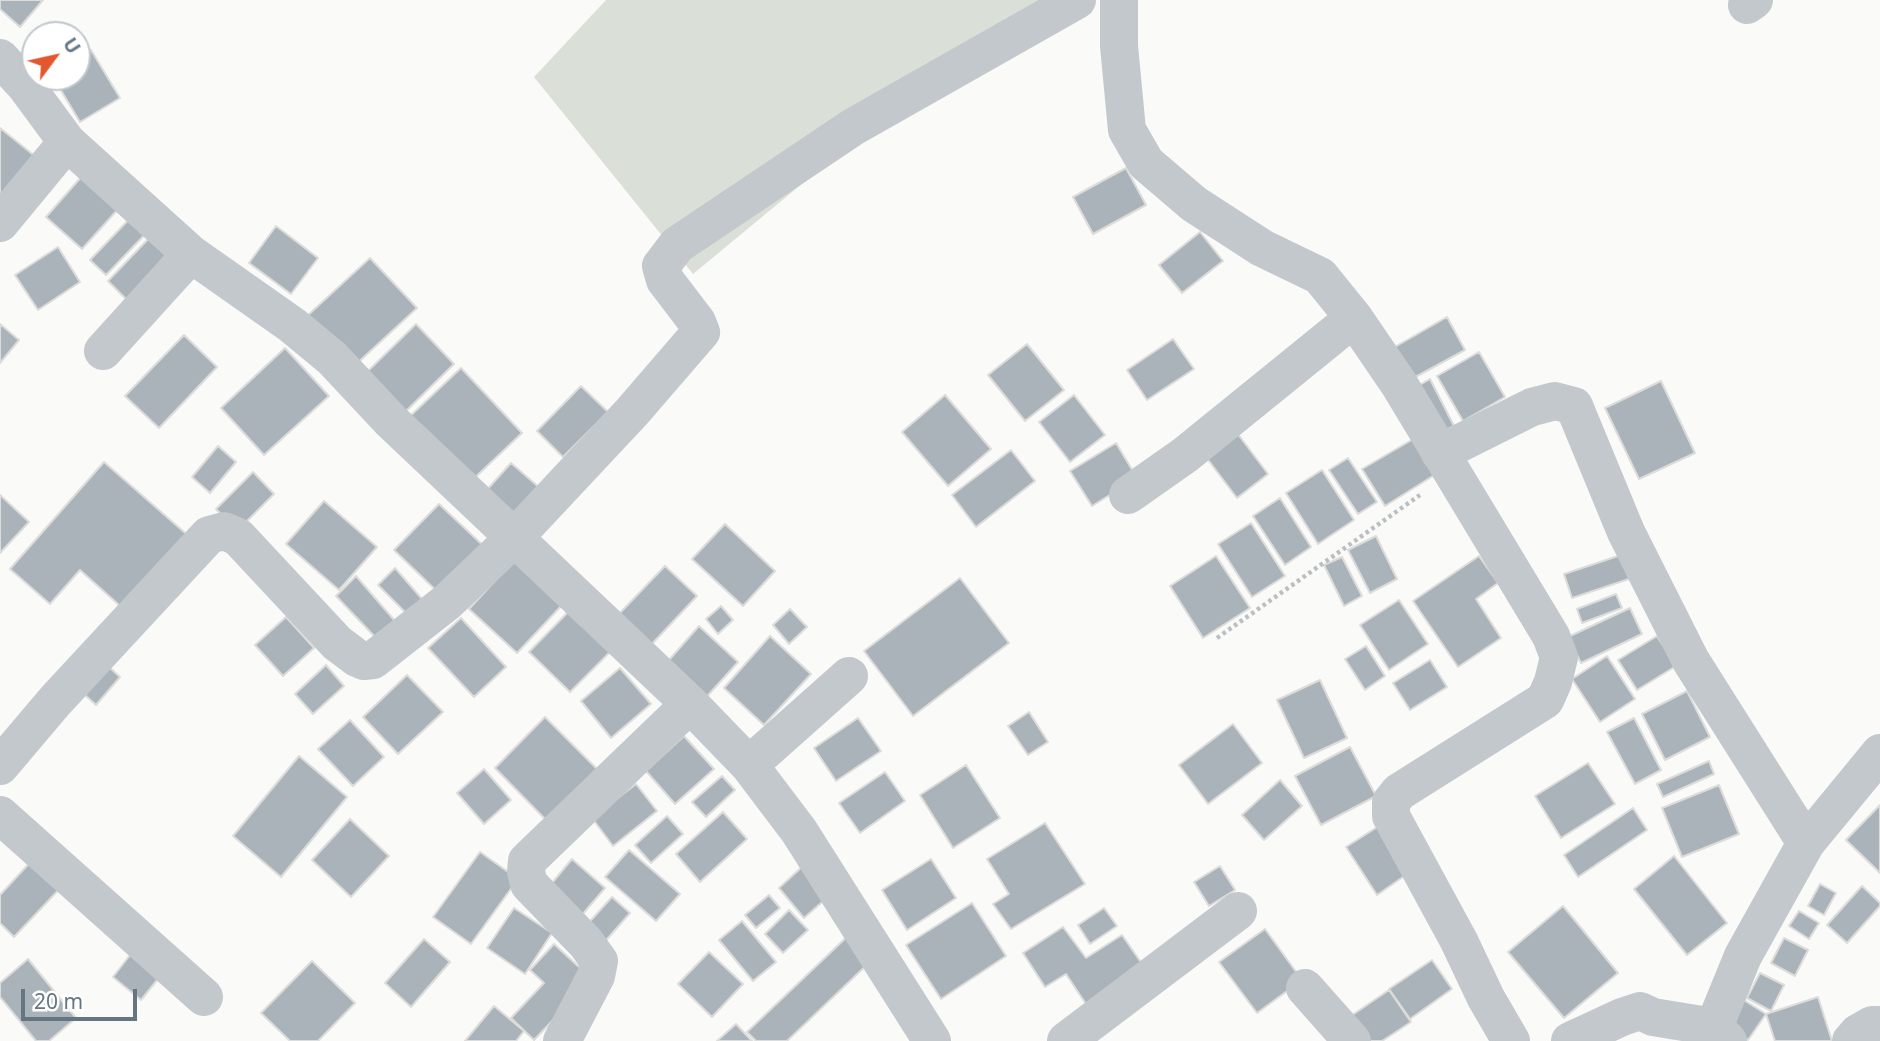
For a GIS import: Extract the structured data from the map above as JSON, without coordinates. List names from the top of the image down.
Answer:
{
  "scale_bar": "20 m",
  "north": "top right"
}
